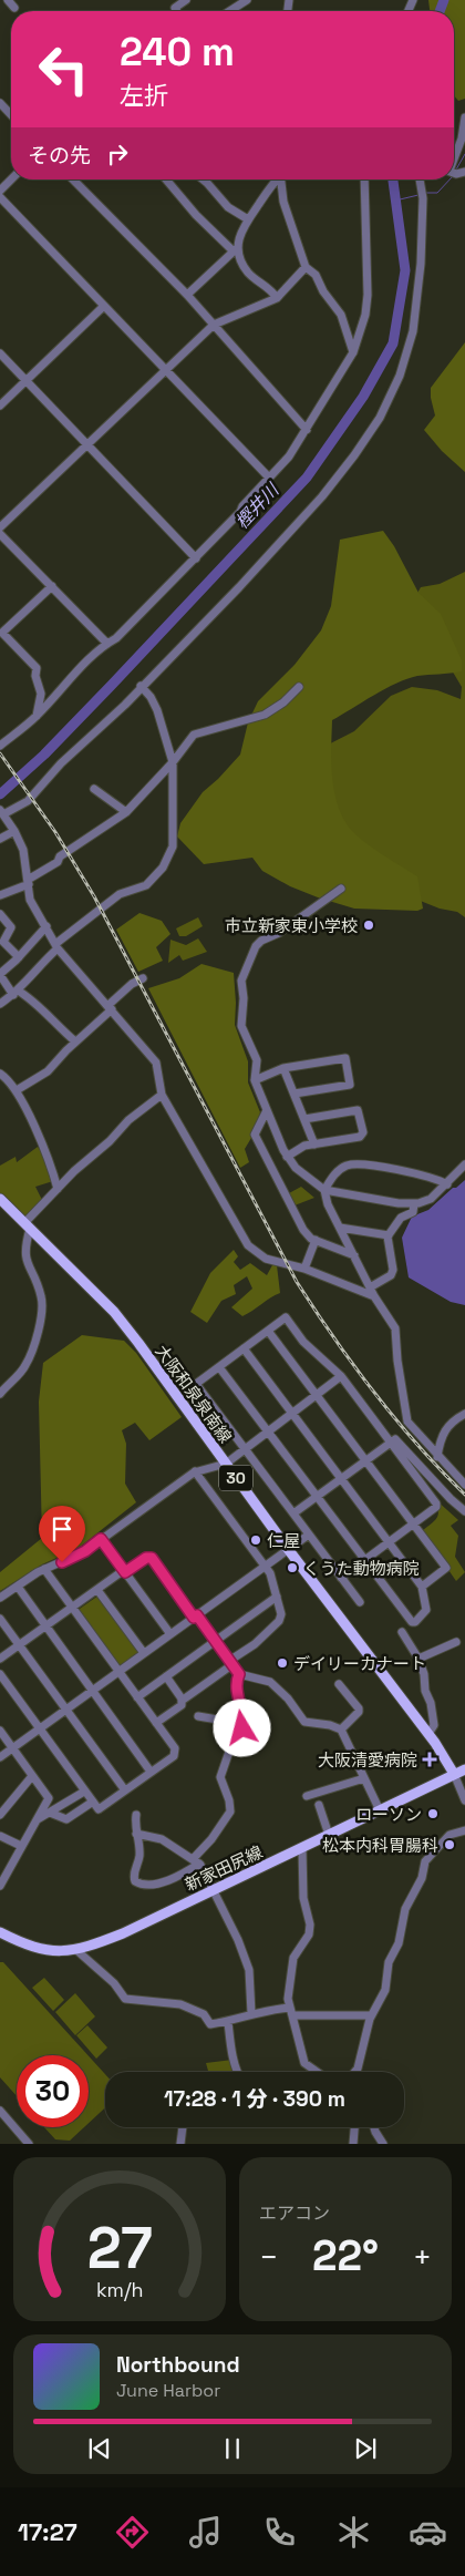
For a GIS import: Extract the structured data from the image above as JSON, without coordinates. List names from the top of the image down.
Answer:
{
  "streets": {
    "main road": ["大阪和泉泉南線", "30", "新家田尻線"]
  },
  "crossings": [
    ["大阪和泉泉南線", "新家田尻線"]
  ],
  "water": ["樫井川"],
  "places": {
    "other": [
      "市立新家東小学校",
      "仁屋",
      "くうた動物病院",
      "デイリーカナート",
      "ローソン",
      "松本内科胃腸科"
    ],
    "health": ["大阪清愛病院"]
  },
  "page": {
    "turn": ["240 m", "左折"],
    "then": "その先",
    "limit": "30",
    "trip": "17:28 · 1 分 · 390 m",
    "tile": "エアコン",
    "heat": ["−", "22°", "+"],
    "song": ["Northbound", "June Harbor"],
    "tabs": "17:27",
    "gauge": ["27", "km/h"]
  }
}
